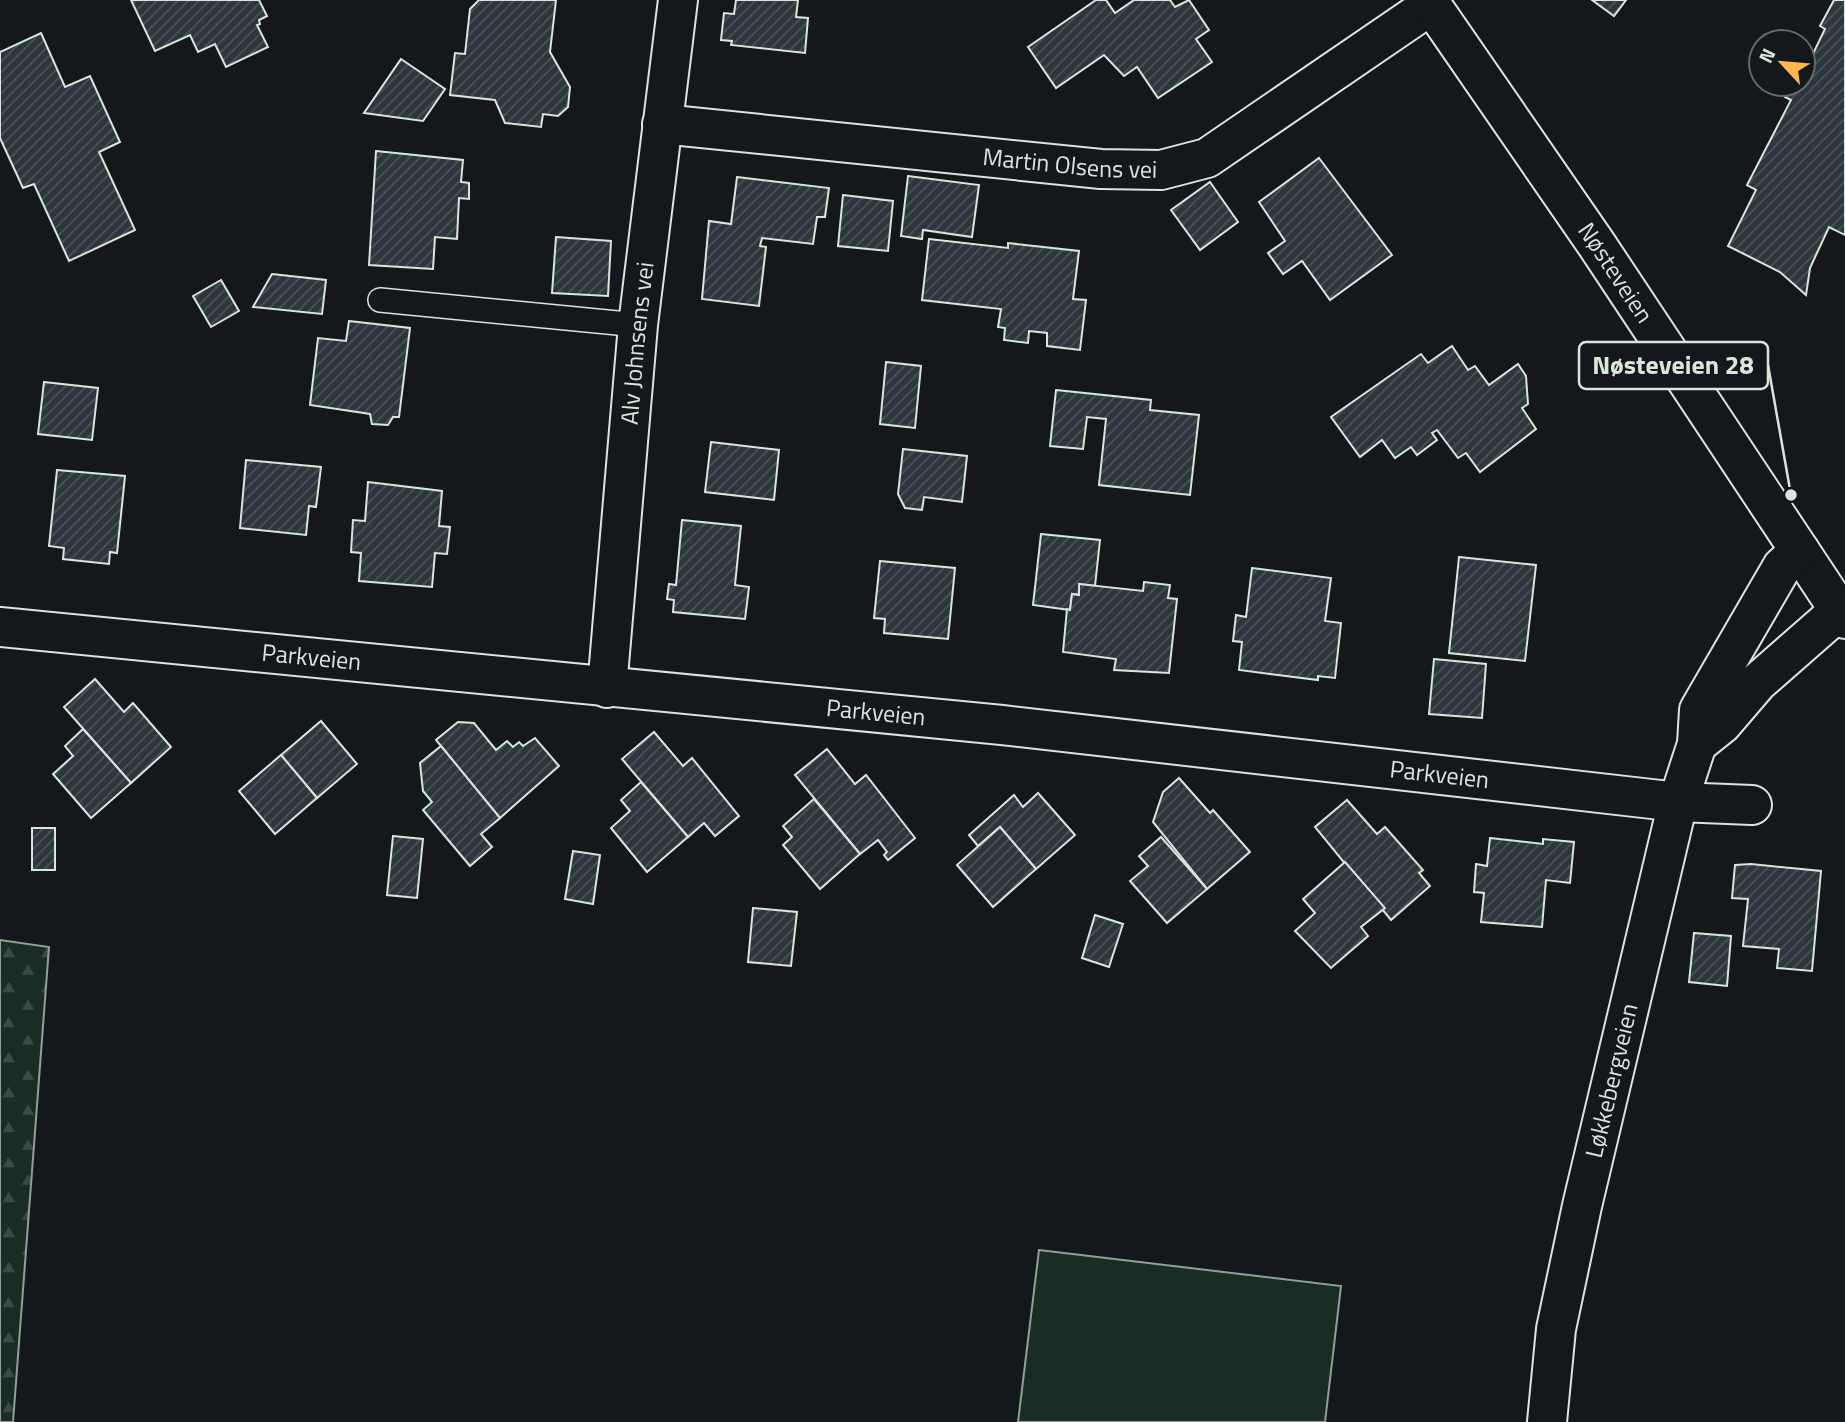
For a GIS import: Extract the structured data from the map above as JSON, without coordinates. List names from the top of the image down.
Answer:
{
  "streets": {
    "street": [
      "Martin Olsens vei",
      "Nøsteveien",
      "Alv Johnsens vei",
      "Parkveien",
      "Løkkebergveien"
    ]
  },
  "crossings": [
    ["Martin Olsens vei", "Nøsteveien"],
    ["Martin Olsens vei", "Alv Johnsens vei"],
    ["Nøsteveien", "Løkkebergveien"],
    ["Alv Johnsens vei", "Parkveien"],
    ["Parkveien", "Løkkebergveien"]
  ],
  "places": ["Nøsteveien 28"],
  "north": "top left"
}
